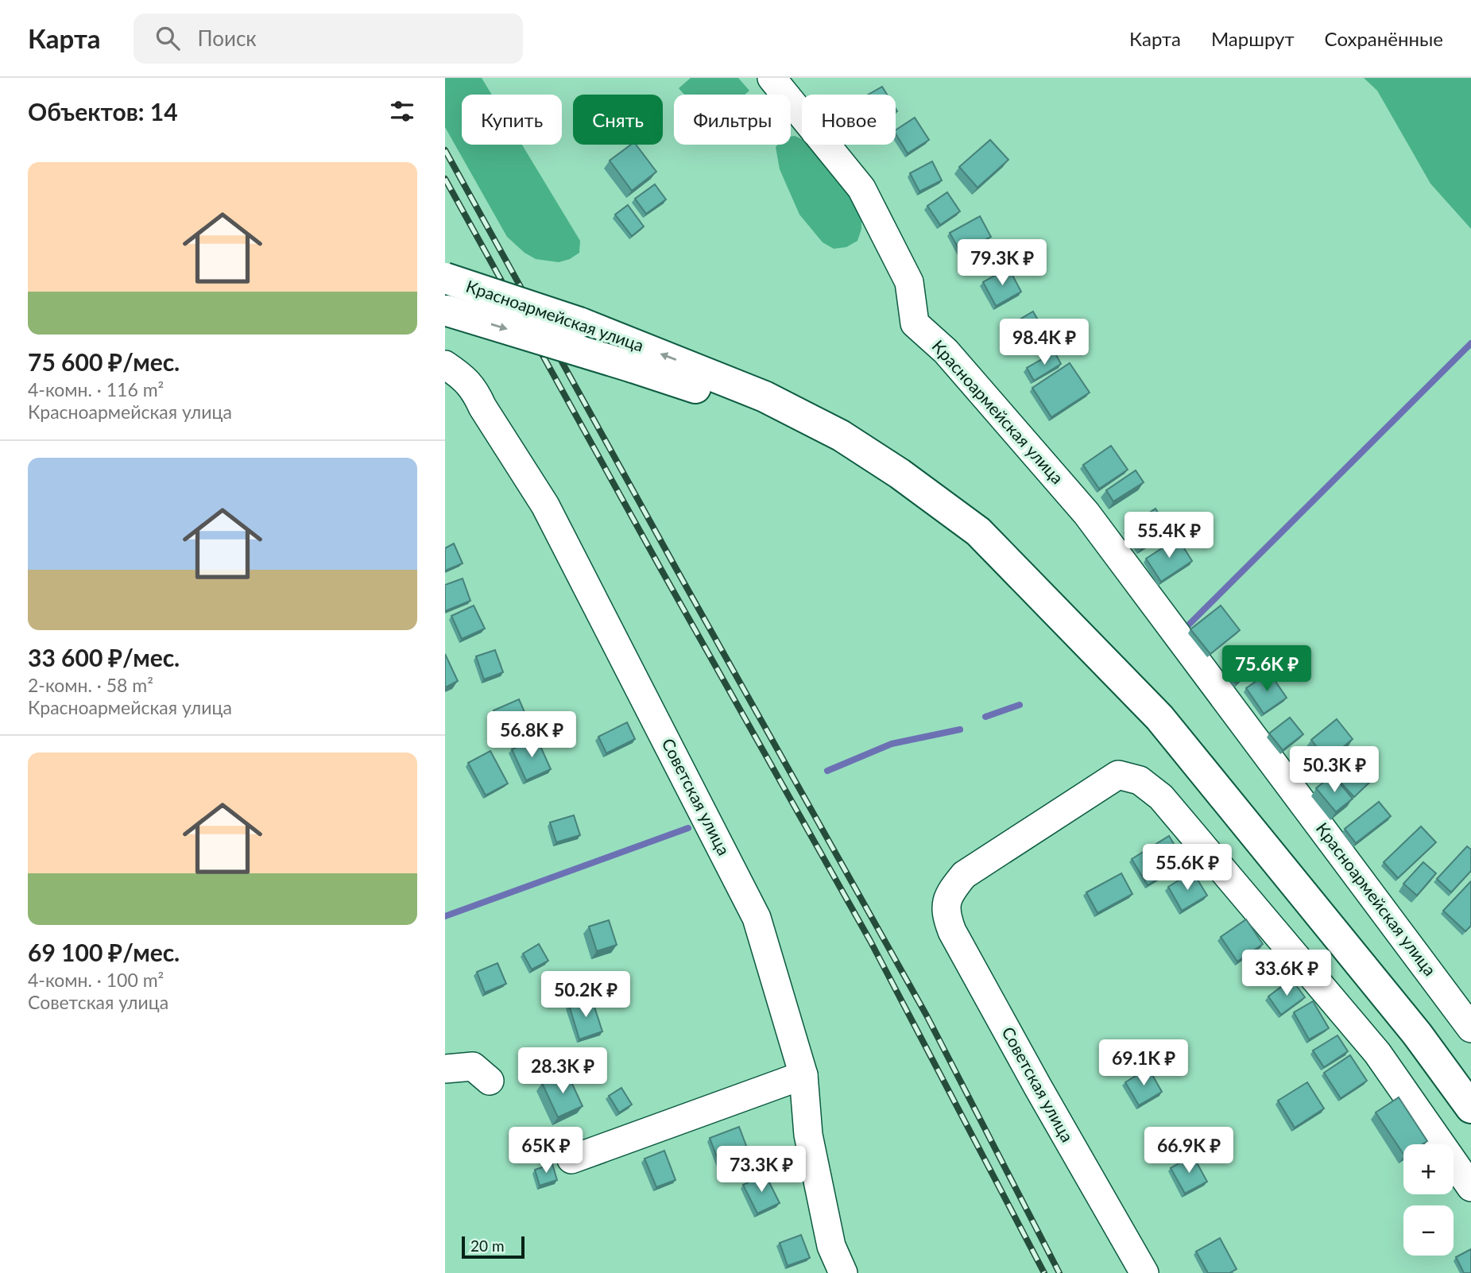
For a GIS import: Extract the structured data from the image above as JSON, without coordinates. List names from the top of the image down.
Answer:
{
  "streets": {
    "main road": ["Красноармейская улица"],
    "street": ["Советская улица"]
  },
  "scale_bar": "20 m",
  "page": {
    "header": "Карта",
    "search": "Поиск",
    "nav": ["Карта", "Маршрут", "Сохранённые"],
    "heading": "Объектов: 14",
    "chip": [
      "Купить",
      "Снять",
      "Фильтры",
      "Новое"
    ],
    "list": [
      {
        "name": "75 600 ₽/мес.",
        "note": "4-комн. · 116 m² · Красноармейская улица"
      },
      {
        "name": "33 600 ₽/мес.",
        "note": "2-комн. · 58 m² · Красноармейская улица"
      },
      {
        "name": "69 100 ₽/мес.",
        "note": "4-комн. · 100 m² · Советская улица"
      }
    ],
    "price": [
      "79.3K ₽",
      "98.4K ₽",
      "55.4K ₽",
      "75.6K ₽",
      "56.8K ₽",
      "50.3K ₽",
      "55.6K ₽",
      "33.6K ₽",
      "50.2K ₽",
      "69.1K ₽",
      "28.3K ₽",
      "65K ₽",
      "66.9K ₽",
      "73.3K ₽"
    ],
    "map_buttons": ["+", "−"],
    "scale": "20 m"
  }
}
